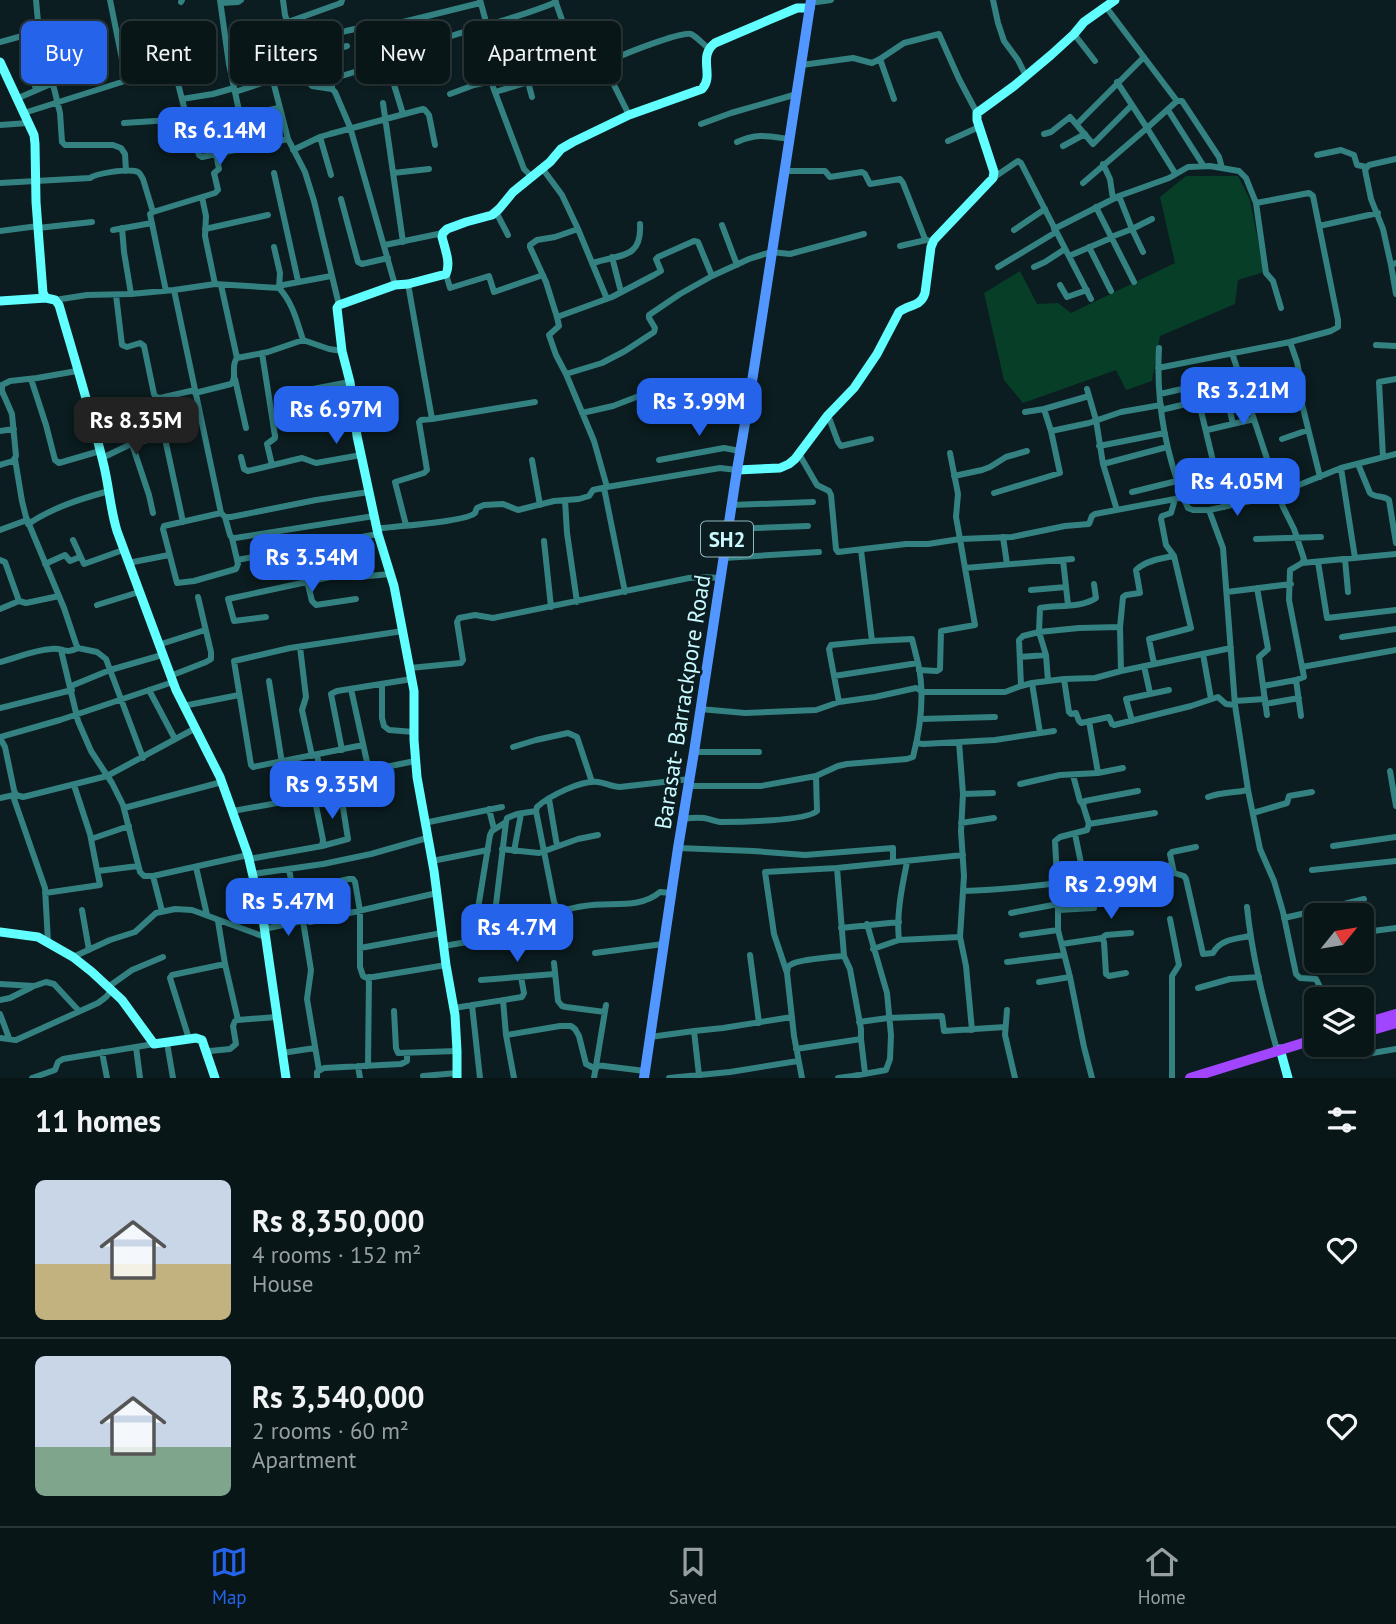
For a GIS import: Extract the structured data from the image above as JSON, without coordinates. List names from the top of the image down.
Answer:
{
  "streets": {
    "main road": ["SH2", "Barasat- Barrackpore Road"]
  },
  "north": "top right",
  "page": {
    "chip": [
      "Buy",
      "Rent",
      "Filters",
      "New",
      "Apartment"
    ],
    "price": [
      "Rs 6.14M",
      "Rs 3.21M",
      "Rs 3.99M",
      "Rs 6.97M",
      "Rs 8.35M",
      "Rs 4.05M",
      "Rs 3.54M",
      "Rs 9.35M",
      "Rs 2.99M",
      "Rs 5.47M",
      "Rs 4.7M"
    ],
    "heading": "11 homes",
    "list": [
      {
        "name": "Rs 8,350,000",
        "note": "4 rooms · 152 m² · House"
      },
      {
        "name": "Rs 3,540,000",
        "note": "2 rooms · 60 m² · Apartment"
      }
    ],
    "tabs": ["Map", "Saved", "Home"]
  }
}
